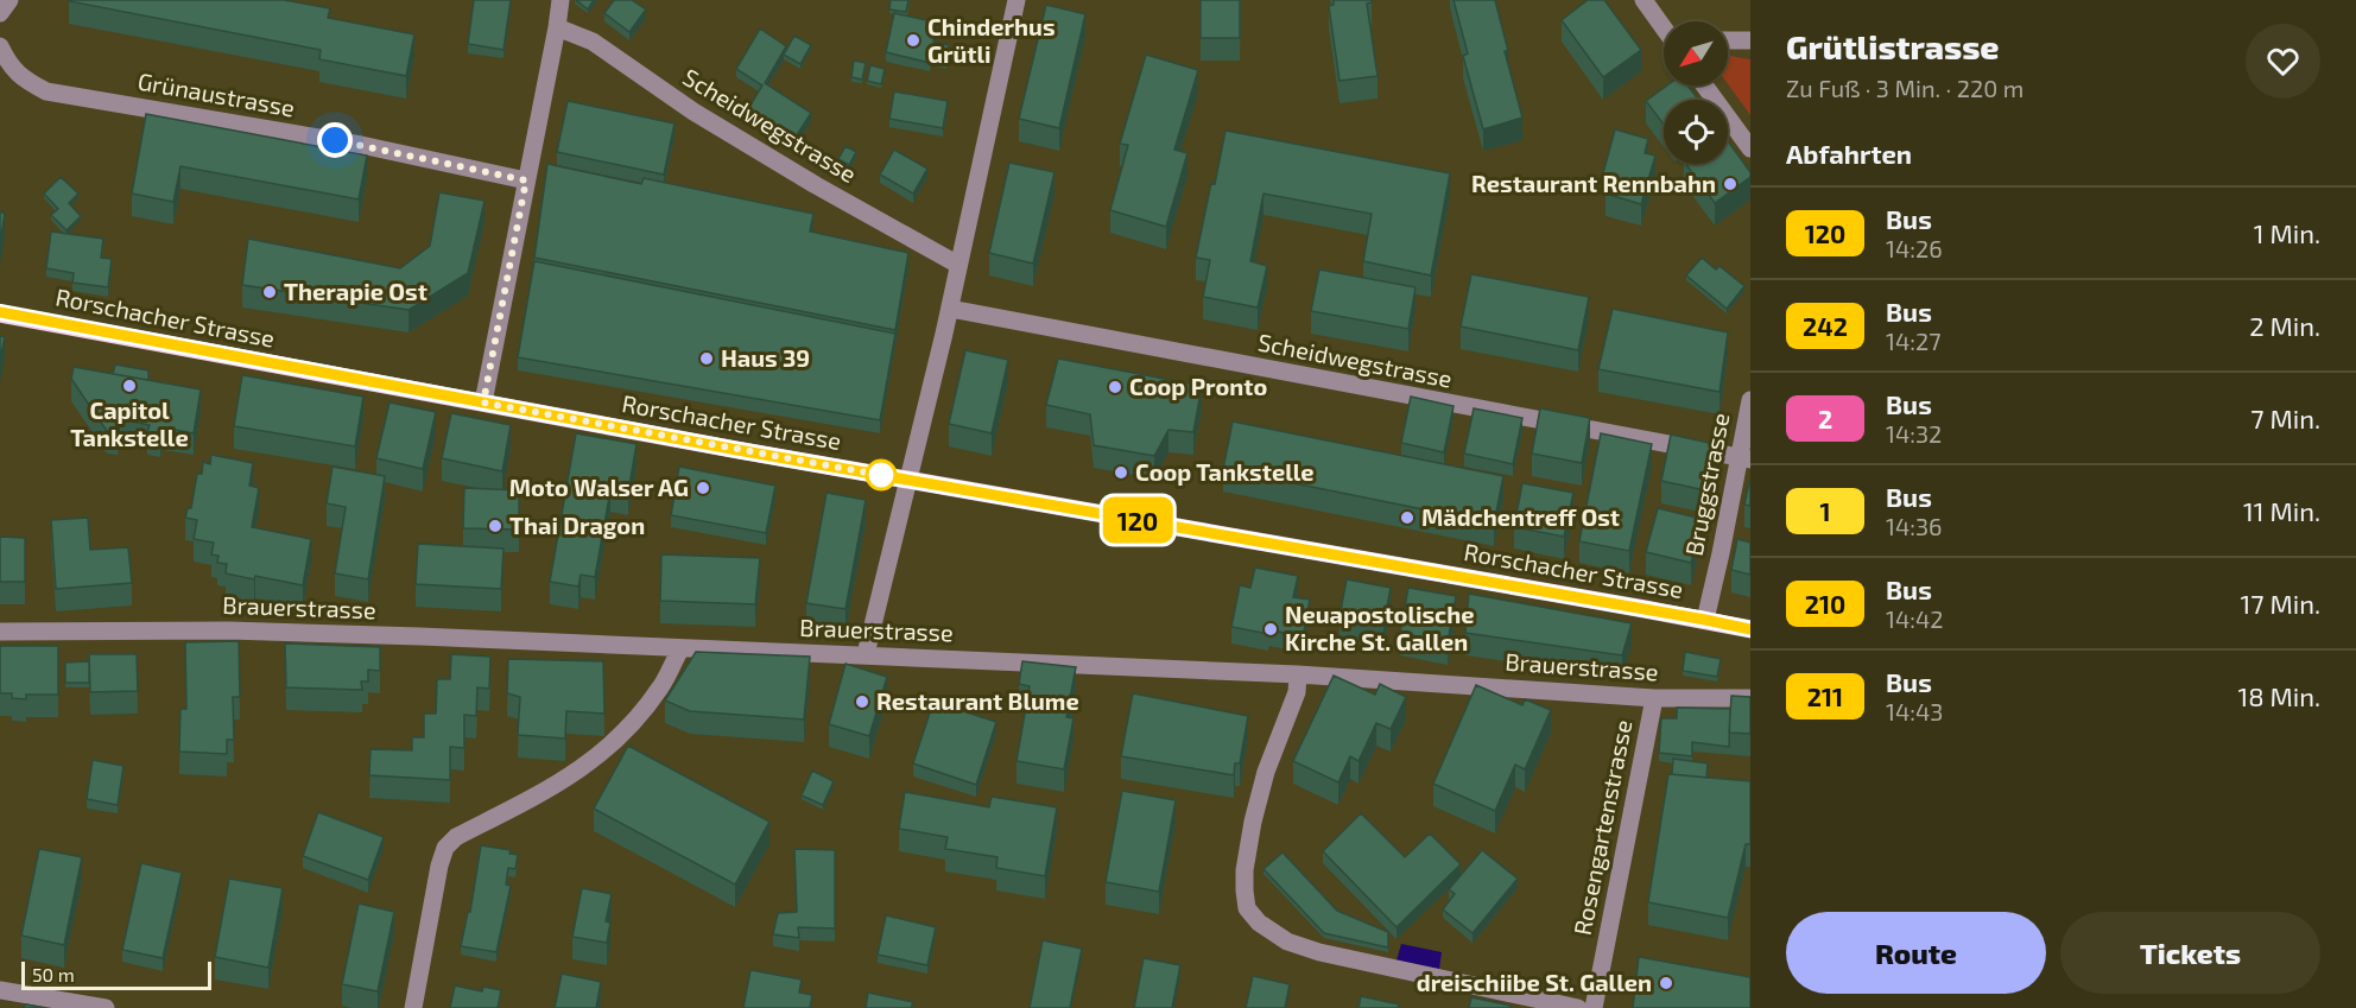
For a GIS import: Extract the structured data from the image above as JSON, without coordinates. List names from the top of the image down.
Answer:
{
  "streets": {
    "main road": ["Rorschacher Strasse"],
    "street": [
      "Grünaustrasse",
      "Scheidwegstrasse",
      "Bruggstrasse",
      "Brauerstrasse",
      "Rosengartenstrasse"
    ]
  },
  "crossings": [
    ["Scheidwegstrasse", "Bruggstrasse"],
    ["Rorschacher Strasse", "Bruggstrasse"],
    ["Brauerstrasse", "Rosengartenstrasse"]
  ],
  "places": [
    "Chinderhus Grütli",
    "Restaurant Rennbahn",
    "Therapie Ost",
    "Haus 39",
    "Capitol Tankstelle",
    "Coop Pronto",
    "Coop Tankstelle",
    "Moto Walser AG",
    "Mädchentreff Ost",
    "Thai Dragon",
    "Neuapostolische Kirche St. Gallen",
    "Restaurant Blume",
    "dreischiibe St. Gallen"
  ],
  "lines": ["bus line 120"],
  "scale_bar": "50 m",
  "north": "bottom left",
  "page": {
    "on_map": "120",
    "heading": [
      ["Grütlistrasse", "Zu Fuß · 3 Min. · 220 m"],
      "Abfahrten"
    ],
    "list": [
      {
        "mark": "120",
        "name": "Bus",
        "note": "14:26",
        "value": "1 Min."
      },
      {
        "mark": "242",
        "name": "Bus",
        "note": "14:27",
        "value": "2 Min."
      },
      {
        "mark": "2",
        "name": "Bus",
        "note": "14:32",
        "value": "7 Min."
      },
      {
        "mark": "1",
        "name": "Bus",
        "note": "14:36",
        "value": "11 Min."
      },
      {
        "mark": "210",
        "name": "Bus",
        "note": "14:42",
        "value": "17 Min."
      },
      {
        "mark": "211",
        "name": "Bus",
        "note": "14:43",
        "value": "18 Min."
      }
    ],
    "buttons": ["Route", "Tickets"],
    "scale": "50 m"
  }
}
